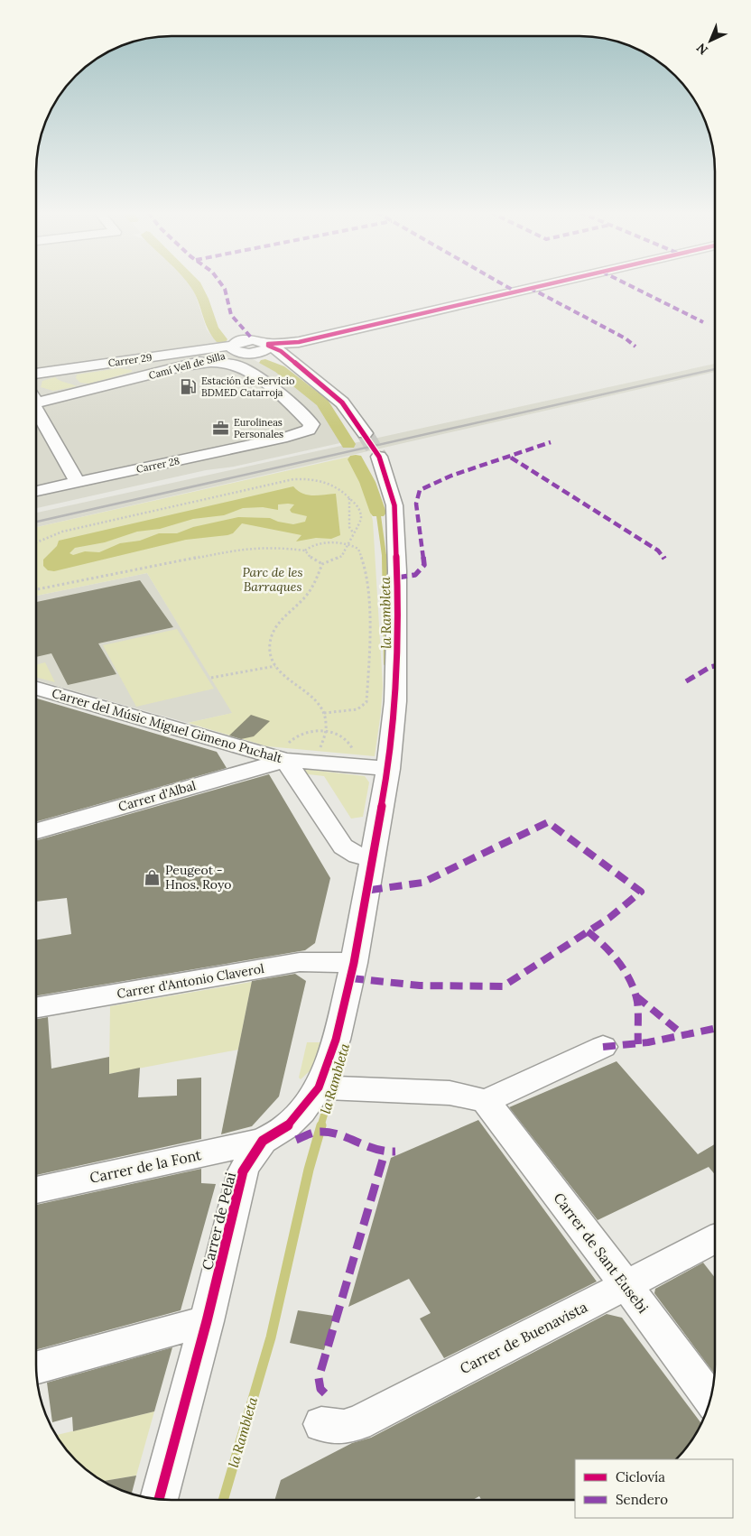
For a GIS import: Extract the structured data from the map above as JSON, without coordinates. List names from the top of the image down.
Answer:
{
  "streets": {
    "street": [
      "Carrer 29",
      "Camí Vell de Silla",
      "Carrer 28",
      "Carrer del Músic Miguel Gimeno Puchalt",
      "Carrer d'Albal",
      "Carrer d'Antonio Claverol",
      "Carrer de la Font",
      "Carrer de Pelai",
      "Carrer de Sant Eusebi",
      "Carrer de Buenavista"
    ]
  },
  "crossings": [
    ["Carrer 29", "Camí Vell de Silla"],
    ["Carrer del Músic Miguel Gimeno Puchalt", "Carrer d'Albal"],
    ["Carrer del Músic Miguel Gimeno Puchalt", "Carrer de Pelai"],
    ["Carrer d'Antonio Claverol", "Carrer de Pelai"],
    ["Carrer de la Font", "Carrer de Pelai"],
    ["Carrer de Sant Eusebi", "Carrer de Buenavista"]
  ],
  "water": ["la Rambleta"],
  "parks": ["Parc de les Barraques"],
  "places": {
    "fuel station": ["Estación de Servicio BDMED Catarroja"],
    "office": ["Eurolineas Personales"],
    "shop": ["Peugeot - Hnos. Royo"]
  },
  "legend": ["Ciclovía", "Sendero"],
  "north": "bottom left"
}
